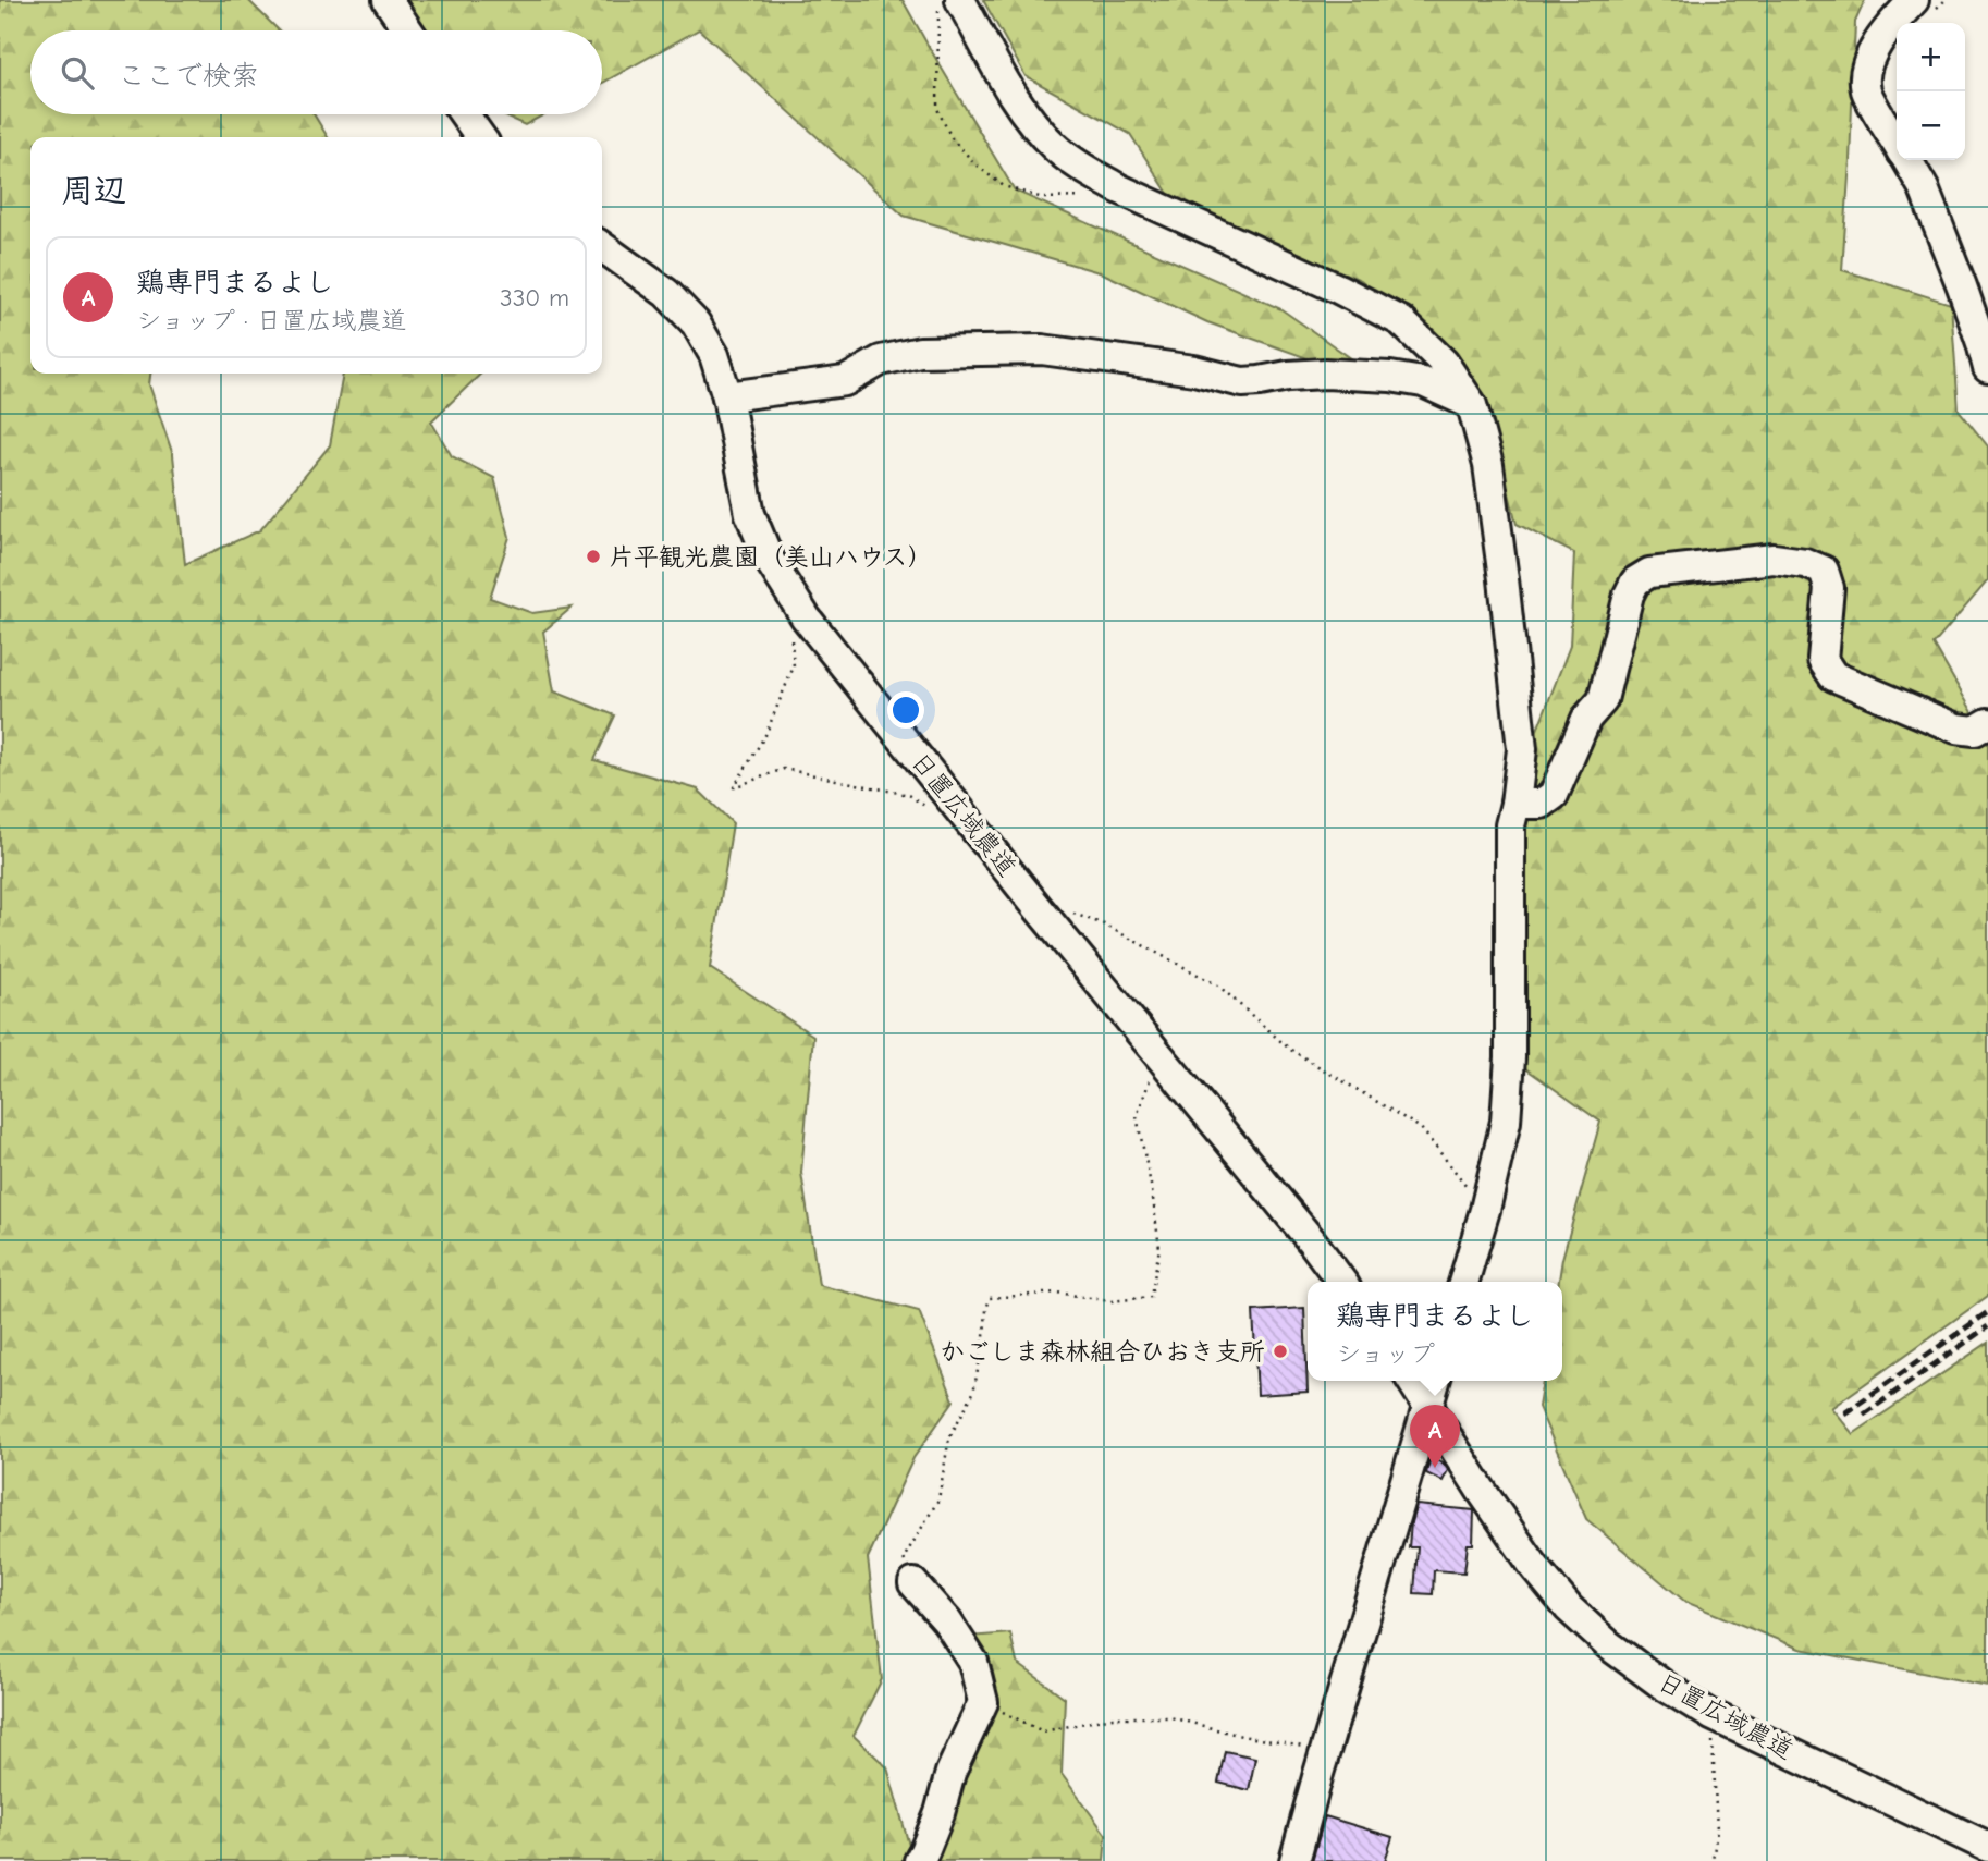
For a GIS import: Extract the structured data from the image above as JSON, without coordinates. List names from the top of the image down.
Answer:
{
  "streets": {
    "street": ["日置広域農道"]
  },
  "places": ["片平観光農園（美山ハウス）", "かごしま森林組合ひおき支所"],
  "page": {
    "map_buttons": ["+", "−"],
    "search": "ここで検索",
    "heading": "周辺",
    "list": [
      {
        "mark": "A",
        "name": "鶏専門まるよし",
        "note": "ショップ · 日置広域農道",
        "value": "330 m"
      }
    ],
    "popup": ["鶏専門まるよし", "ショップ"],
    "pins": "A"
  }
}
